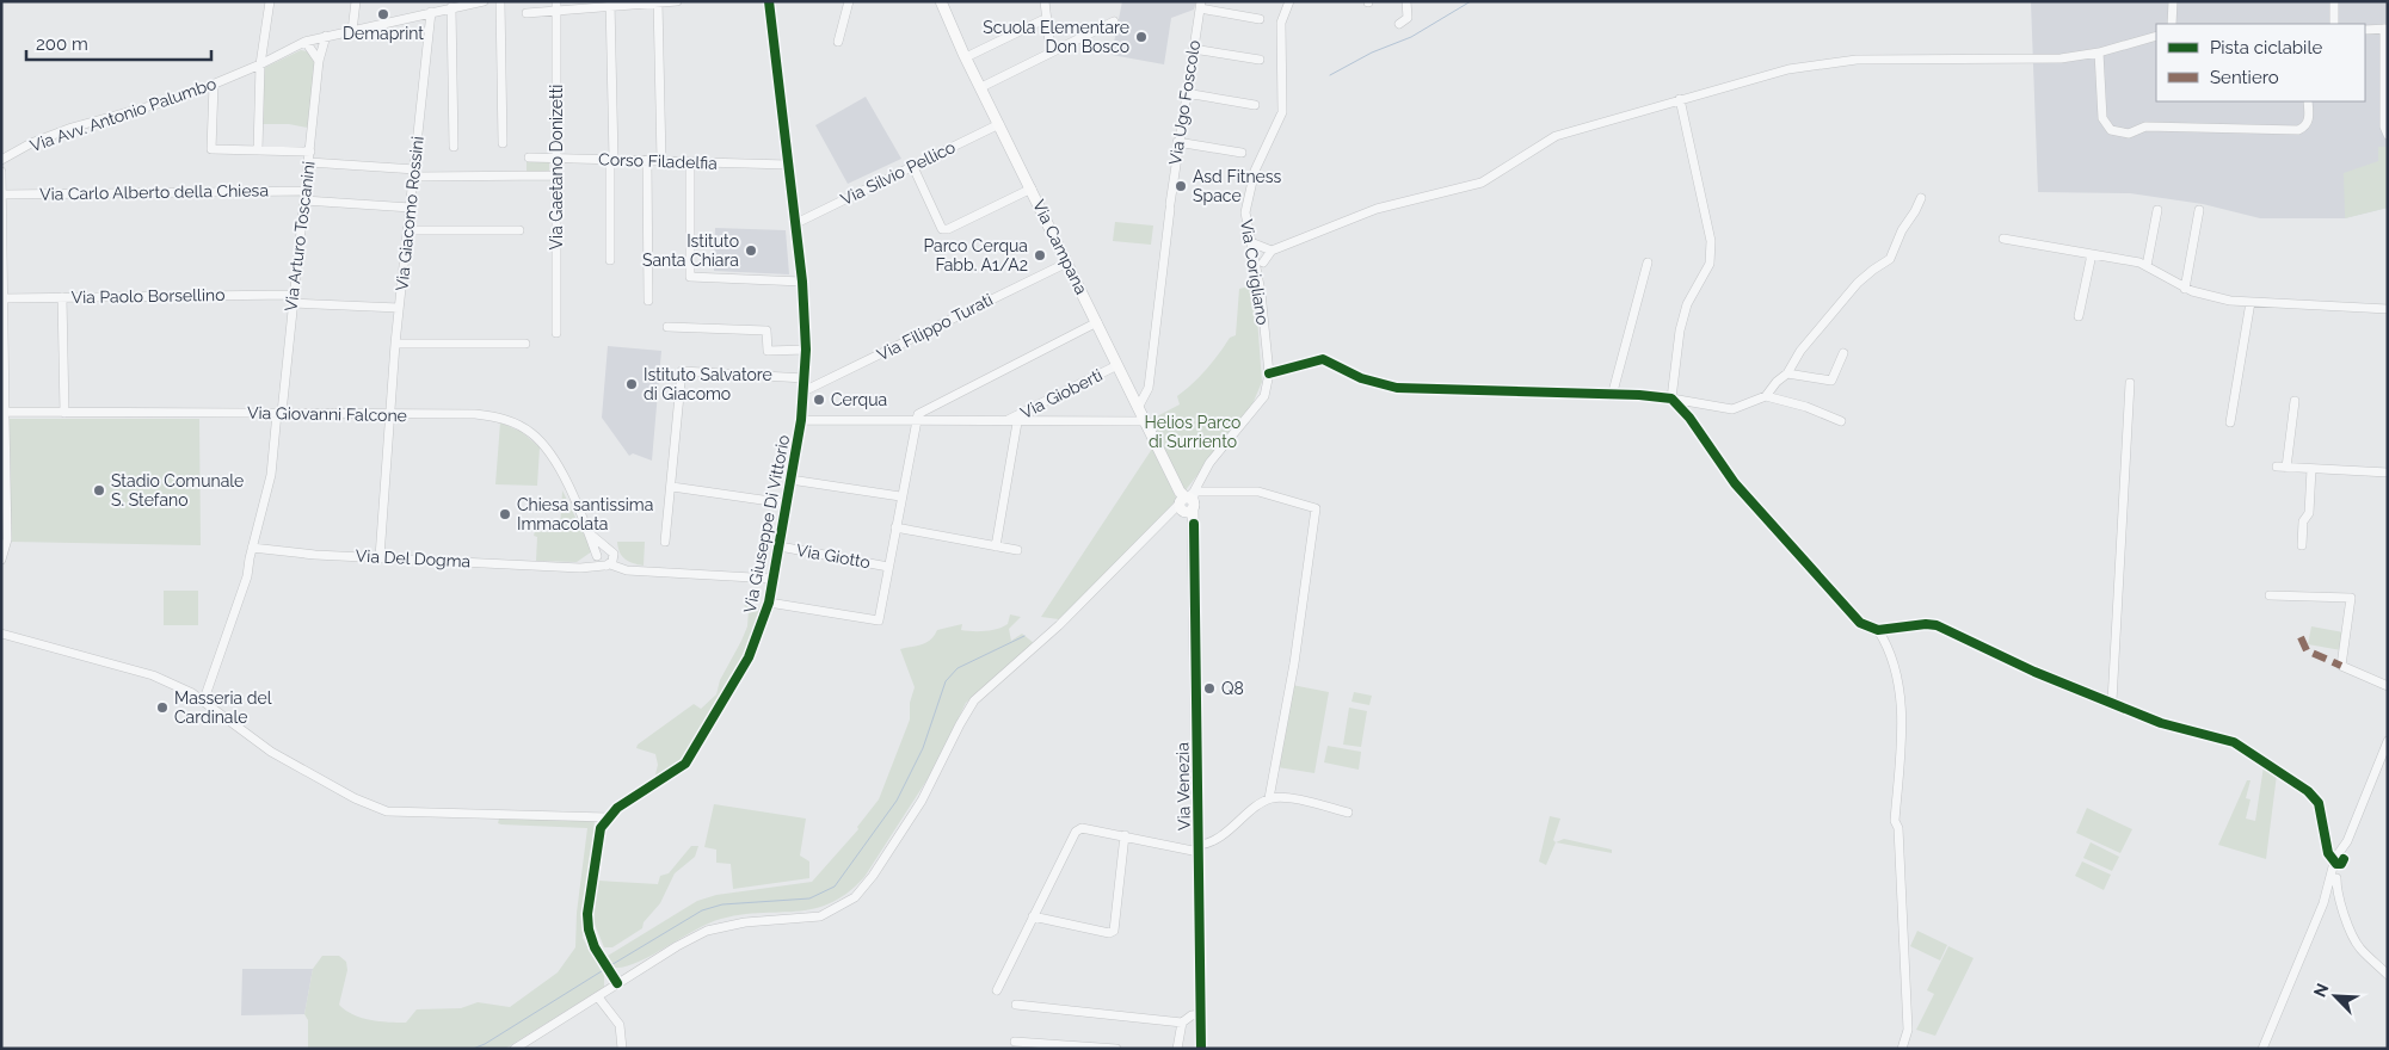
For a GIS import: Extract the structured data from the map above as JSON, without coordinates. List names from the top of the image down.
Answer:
{
  "streets": {
    "main road": ["Via Campana", "Via Venezia"],
    "street": [
      "Via Ugo Foscolo",
      "Via Avv. Antonio Palumbo",
      "Corso Filadelfia",
      "Via Gaetano Donizetti",
      "Via Silvio Pellico",
      "Via Carlo Alberto della Chiesa",
      "Via Giacomo Rossini",
      "Via Arturo Toscanini",
      "Via Corigliano",
      "Via Paolo Borsellino",
      "Via Filippo Turati",
      "Via Gioberti",
      "Via Giovanni Falcone",
      "Via Giuseppe Di Vittorio",
      "Via Giotto",
      "Via Del Dogma"
    ]
  },
  "crossings": [
    ["Via Ugo Foscolo", "Via Campana"],
    ["Via Avv. Antonio Palumbo", "Via Giacomo Rossini"],
    ["Via Avv. Antonio Palumbo", "Via Arturo Toscanini"],
    ["Corso Filadelfia", "Via Gaetano Donizetti"],
    ["Corso Filadelfia", "Via Giuseppe Di Vittorio"],
    ["Via Silvio Pellico", "Via Campana"],
    ["Via Silvio Pellico", "Via Giuseppe Di Vittorio"],
    ["Via Carlo Alberto della Chiesa", "Via Arturo Toscanini"],
    ["Via Giacomo Rossini", "Via Paolo Borsellino"],
    ["Via Giacomo Rossini", "Via Giovanni Falcone"],
    ["Via Giacomo Rossini", "Via Del Dogma"],
    ["Via Arturo Toscanini", "Via Paolo Borsellino"],
    ["Via Arturo Toscanini", "Via Giovanni Falcone"],
    ["Via Arturo Toscanini", "Via Del Dogma"],
    ["Via Campana", "Via Corigliano"],
    ["Via Campana", "Via Filippo Turati"],
    ["Via Campana", "Via Gioberti"],
    ["Via Campana", "Via Venezia"],
    ["Via Filippo Turati", "Via Giuseppe Di Vittorio"],
    ["Via Giovanni Falcone", "Via Del Dogma"],
    ["Via Giuseppe Di Vittorio", "Via Giotto"]
  ],
  "parks": ["Helios Parco di Surriento"],
  "places": [
    "Demaprint",
    "Scuola Elementare Don Bosco",
    "Asd Fitness Space",
    "Istituto Santa Chiara",
    "Parco Cerqua Fabb. A1/A2",
    "Istituto Salvatore di Giacomo",
    "Cerqua",
    "Stadio Comunale S. Stefano",
    "Chiesa santissima Immacolata",
    "Q8",
    "Masseria del Cardinale"
  ],
  "legend": ["Pista ciclabile", "Sentiero"],
  "scale_bar": "200 m",
  "north": "top left"
}
